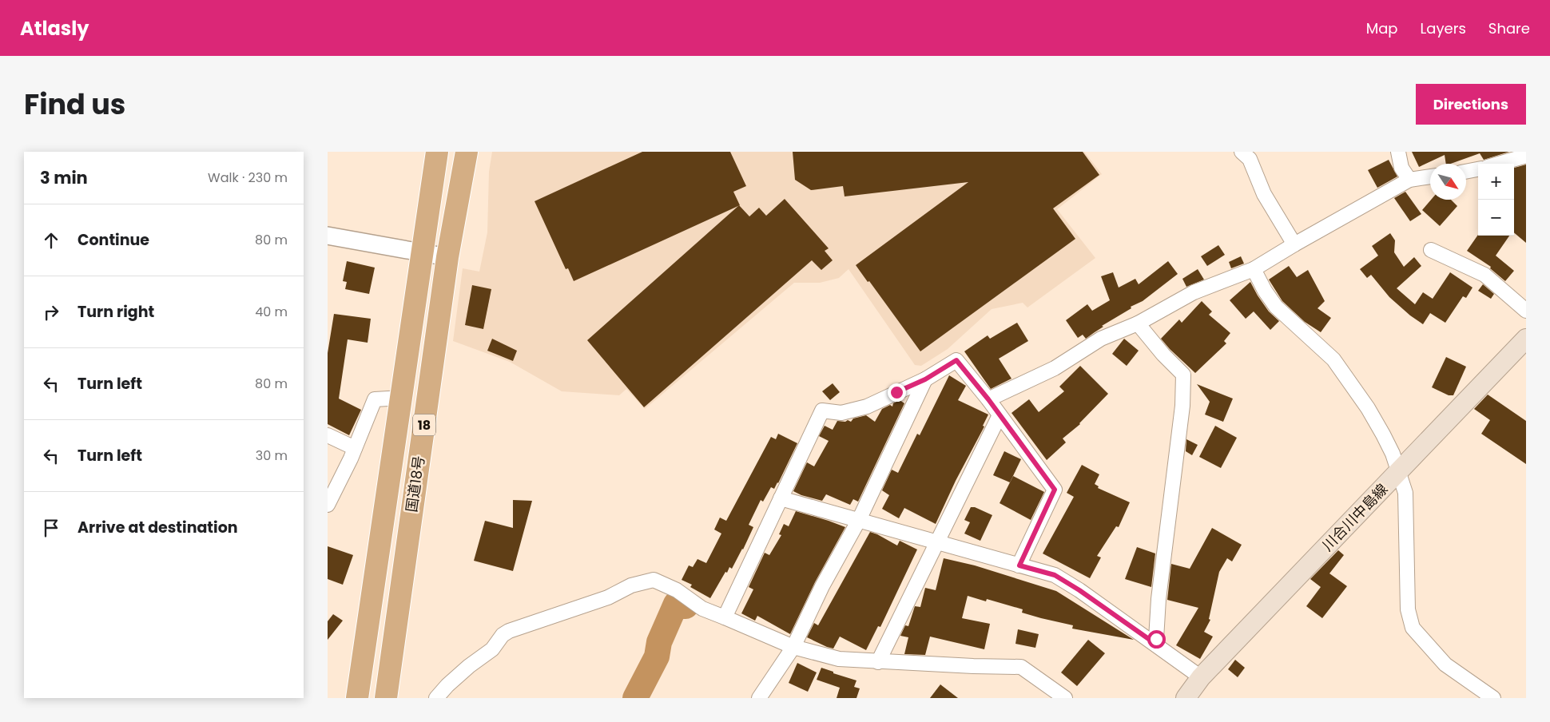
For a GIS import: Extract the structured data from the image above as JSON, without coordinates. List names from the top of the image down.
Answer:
{
  "streets": {
    "highway": ["18", "国道18号"],
    "main road": ["川合川中島線"]
  },
  "north": "bottom right",
  "page": {
    "header": "Atlasly",
    "nav": ["Map", "Layers", "Share"],
    "title": "Find us",
    "buttons": "Directions",
    "heading": ["3 min", "Walk · 230 m"],
    "map_buttons": ["+", "−"],
    "list": [
      ["Continue", "80 m"],
      ["Turn right", "40 m"],
      ["Turn left", "80 m"],
      ["Turn left", "30 m"],
      "Arrive at destination"
    ]
  }
}
